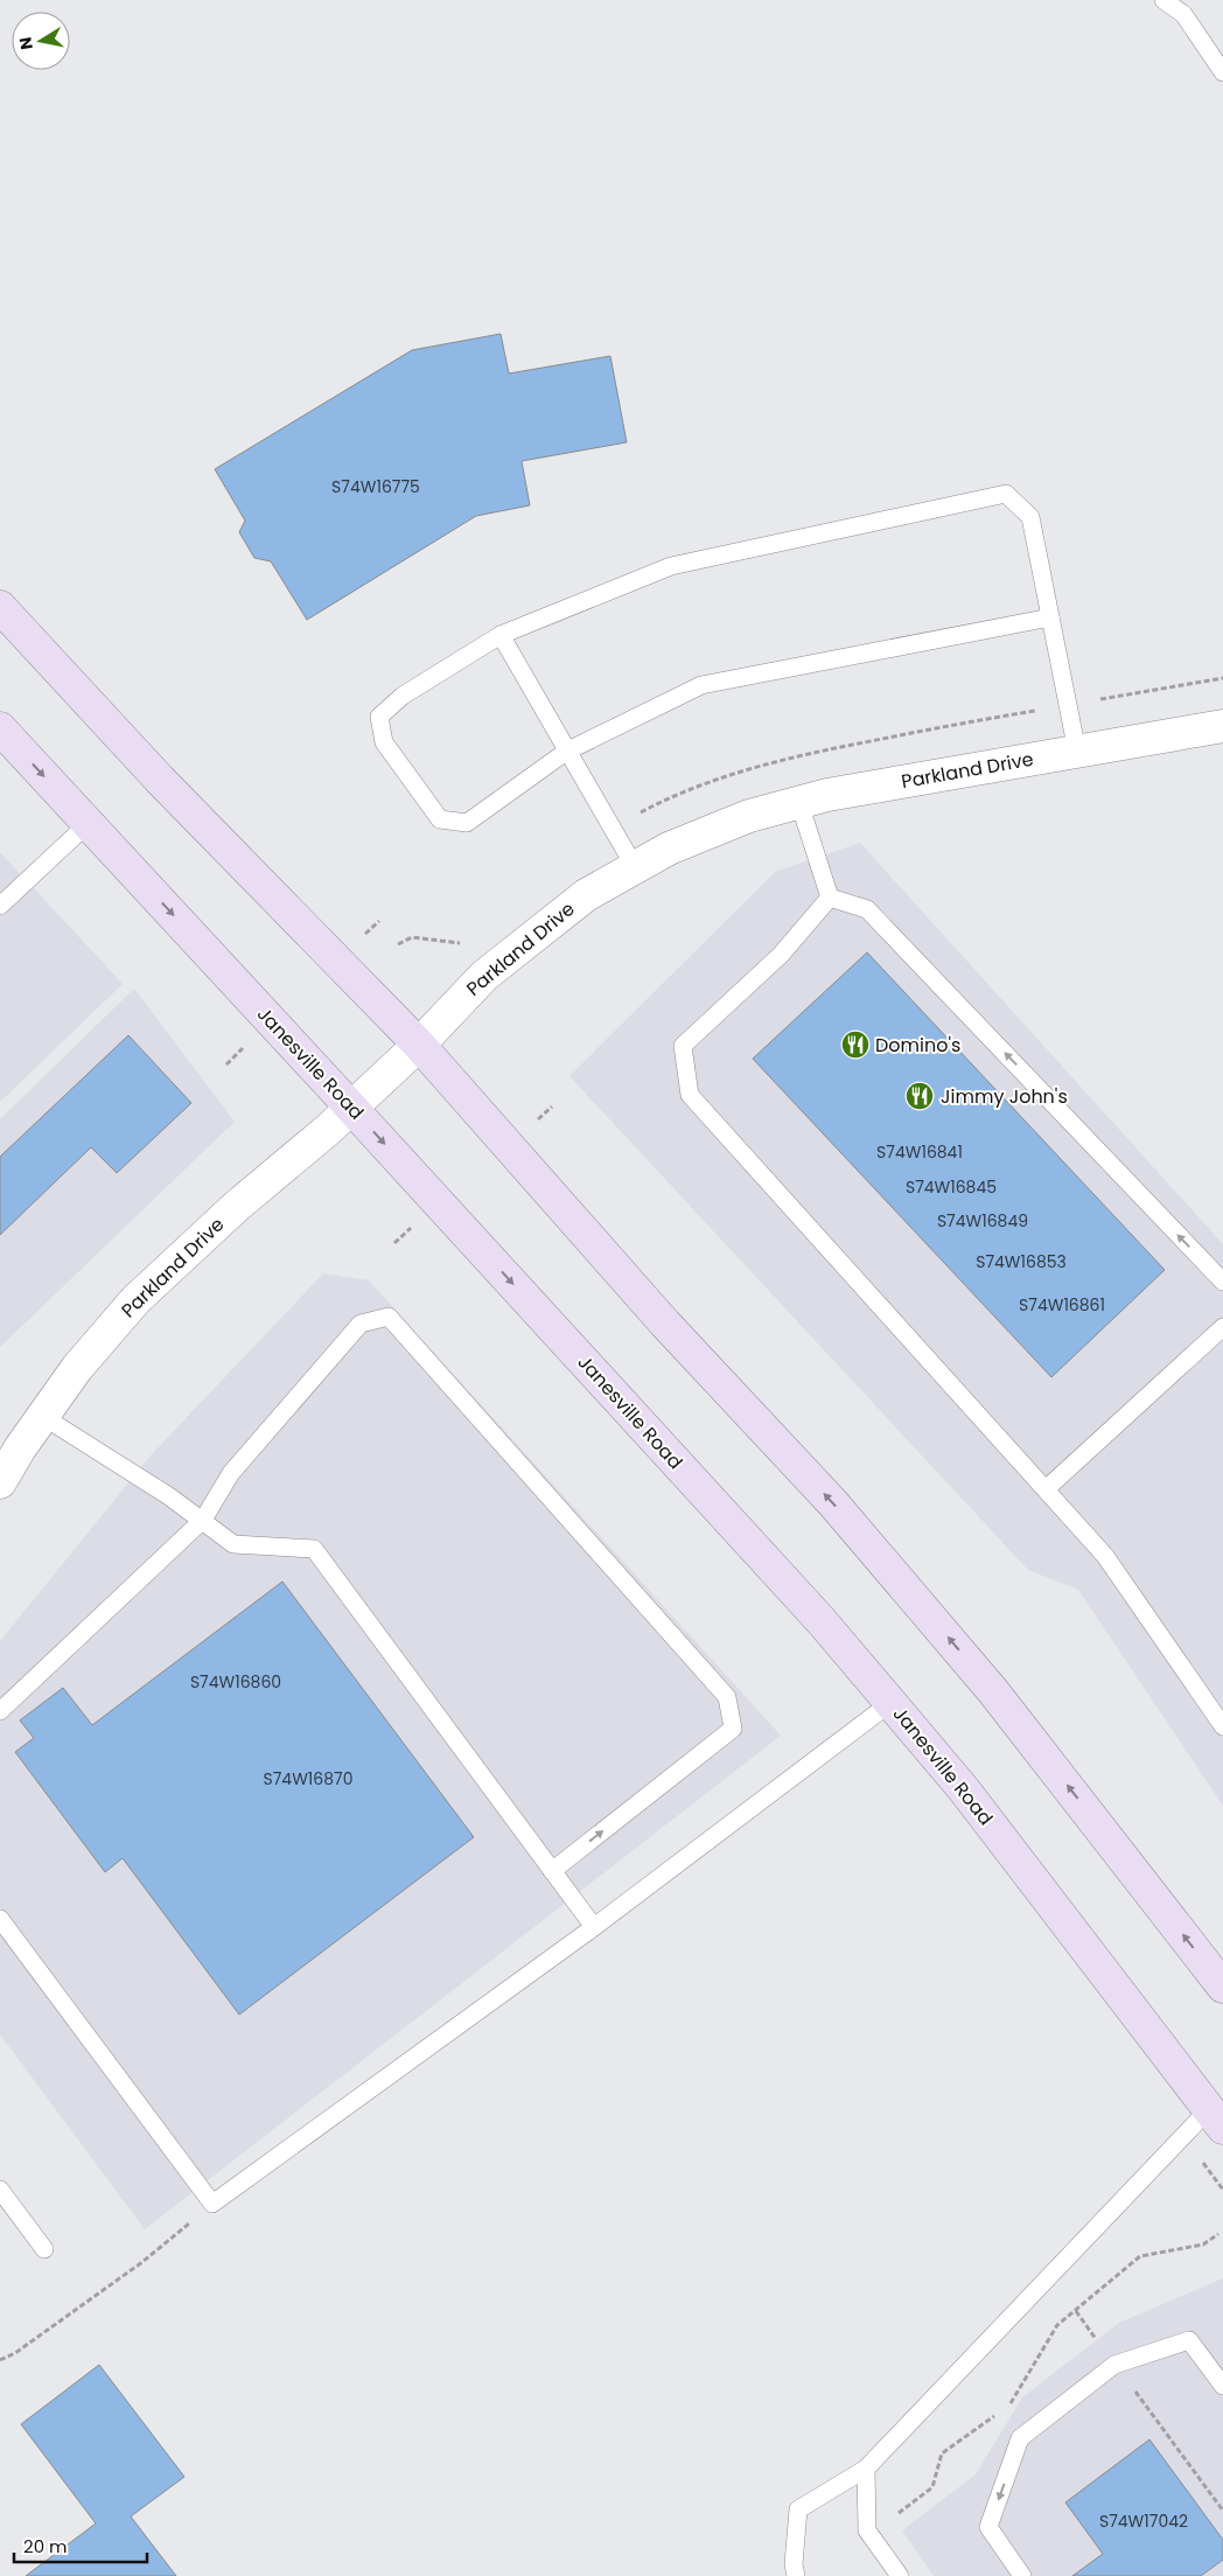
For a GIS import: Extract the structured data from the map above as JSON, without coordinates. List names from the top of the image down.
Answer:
{
  "streets": {
    "main road": ["Janesville Road"],
    "street": ["Parkland Drive"]
  },
  "crossings": [
    ["Parkland Drive", "Janesville Road"]
  ],
  "places": {
    "restaurant": ["Domino's", "Jimmy John's"]
  },
  "house_numbers": [
    "S74W16775",
    "S74W16841",
    "S74W16845",
    "S74W16849",
    "S74W16853",
    "S74W16861",
    "S74W16860",
    "S74W16870",
    "S74W17042"
  ],
  "scale_bar": "20 m",
  "north": "left"
}
